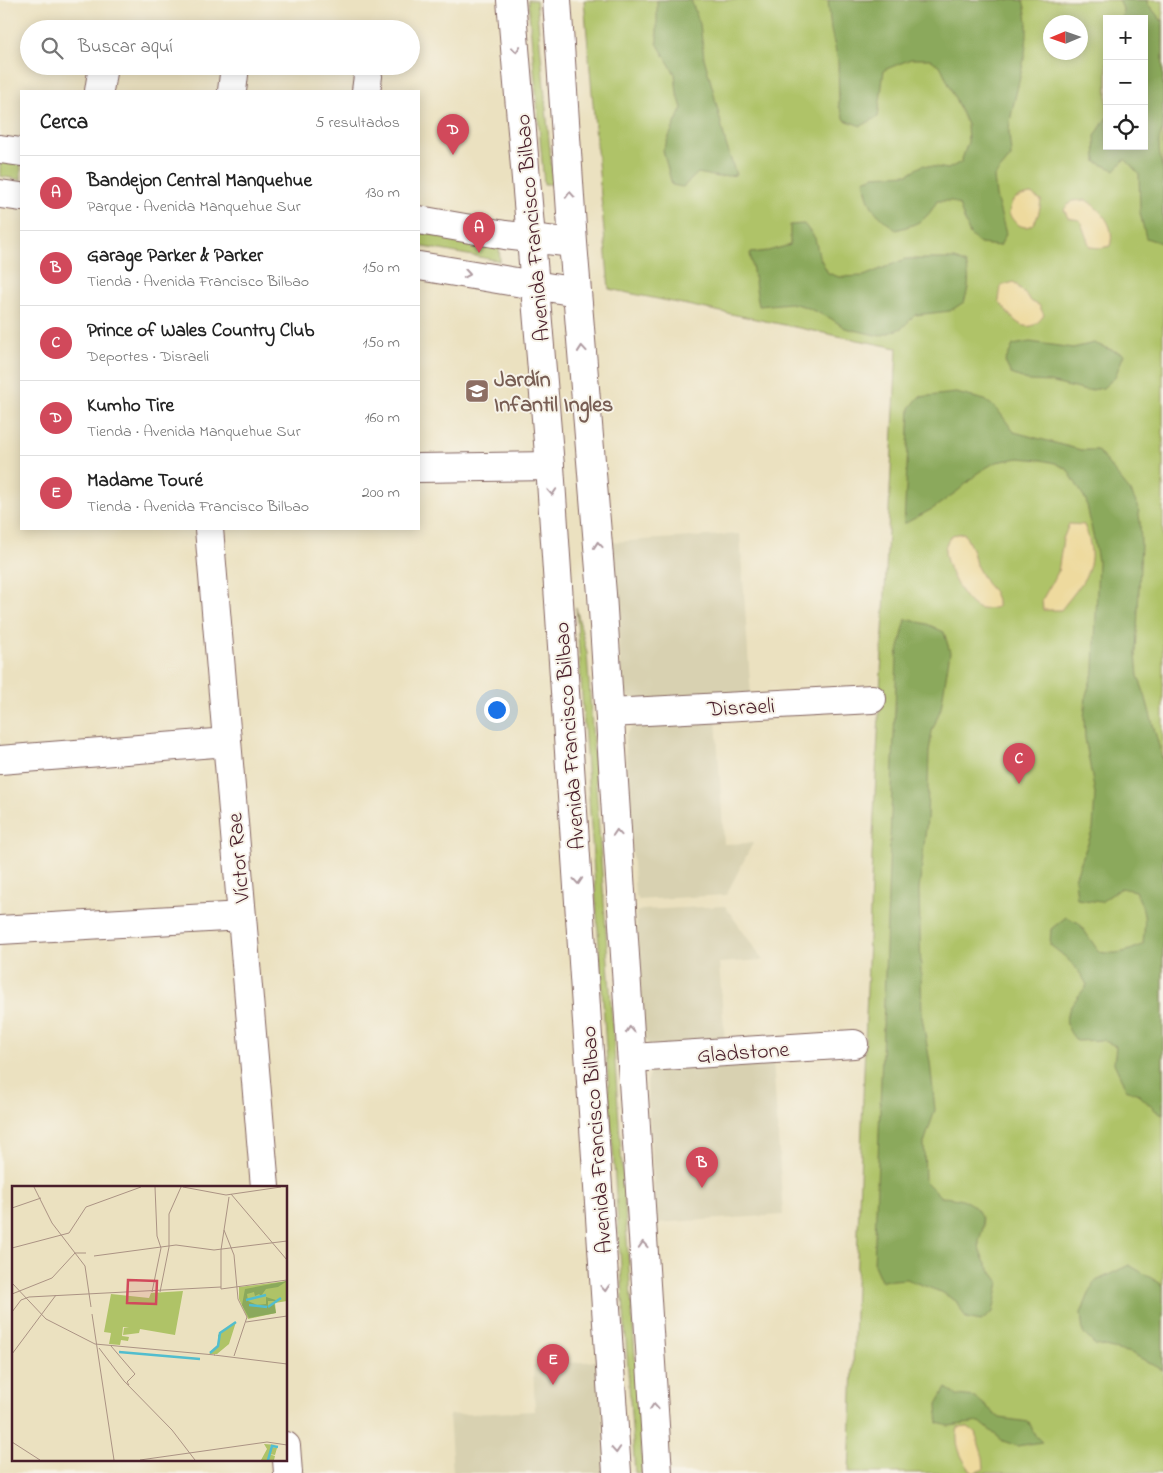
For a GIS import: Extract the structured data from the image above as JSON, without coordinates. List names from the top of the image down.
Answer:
{
  "streets": {
    "main road": [
      "Avenida Francisco Bilbao",
      "Disraeli",
      "Víctor Rae",
      "Gladstone"
    ]
  },
  "crossings": [
    ["Avenida Francisco Bilbao", "Disraeli"],
    ["Avenida Francisco Bilbao", "Gladstone"]
  ],
  "places": {
    "school or university": ["Jardín Infantil Ingles"]
  },
  "north": "left",
  "page": {
    "map_buttons": ["+", "−"],
    "search": "Buscar aquí",
    "heading": ["Cerca", "5 resultados"],
    "pins": [
      "D",
      "A",
      "C",
      "B",
      "E"
    ],
    "list": [
      {
        "mark": "A",
        "name": "Bandejon Central Manquehue",
        "note": "Parque · Avenida Manquehue Sur",
        "value": "130 m"
      },
      {
        "mark": "B",
        "name": "Garage Parker & Parker",
        "note": "Tienda · Avenida Francisco Bilbao",
        "value": "150 m"
      },
      {
        "mark": "C",
        "name": "Prince of Wales Country Club",
        "note": "Deportes · Disraeli",
        "value": "150 m"
      },
      {
        "mark": "D",
        "name": "Kumho Tire",
        "note": "Tienda · Avenida Manquehue Sur",
        "value": "160 m"
      },
      {
        "mark": "E",
        "name": "Madame Touré",
        "note": "Tienda · Avenida Francisco Bilbao",
        "value": "200 m"
      }
    ]
  }
}
